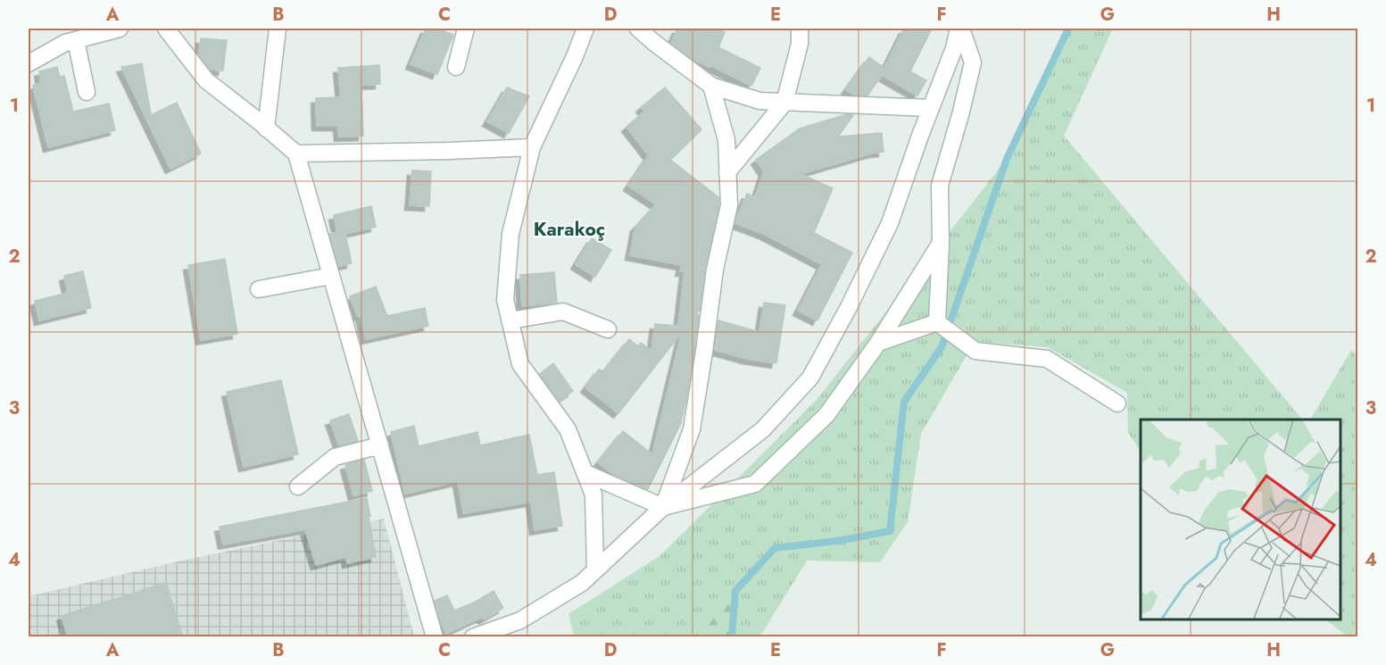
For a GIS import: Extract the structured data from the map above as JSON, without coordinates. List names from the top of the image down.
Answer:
{
  "districts": ["Karakoç"],
  "grid": {
    "columns": [
      "A",
      "B",
      "C",
      "D",
      "E",
      "F",
      "G",
      "H"
    ],
    "rows": [
      "1",
      "2",
      "3",
      "4"
    ]
  }
}
